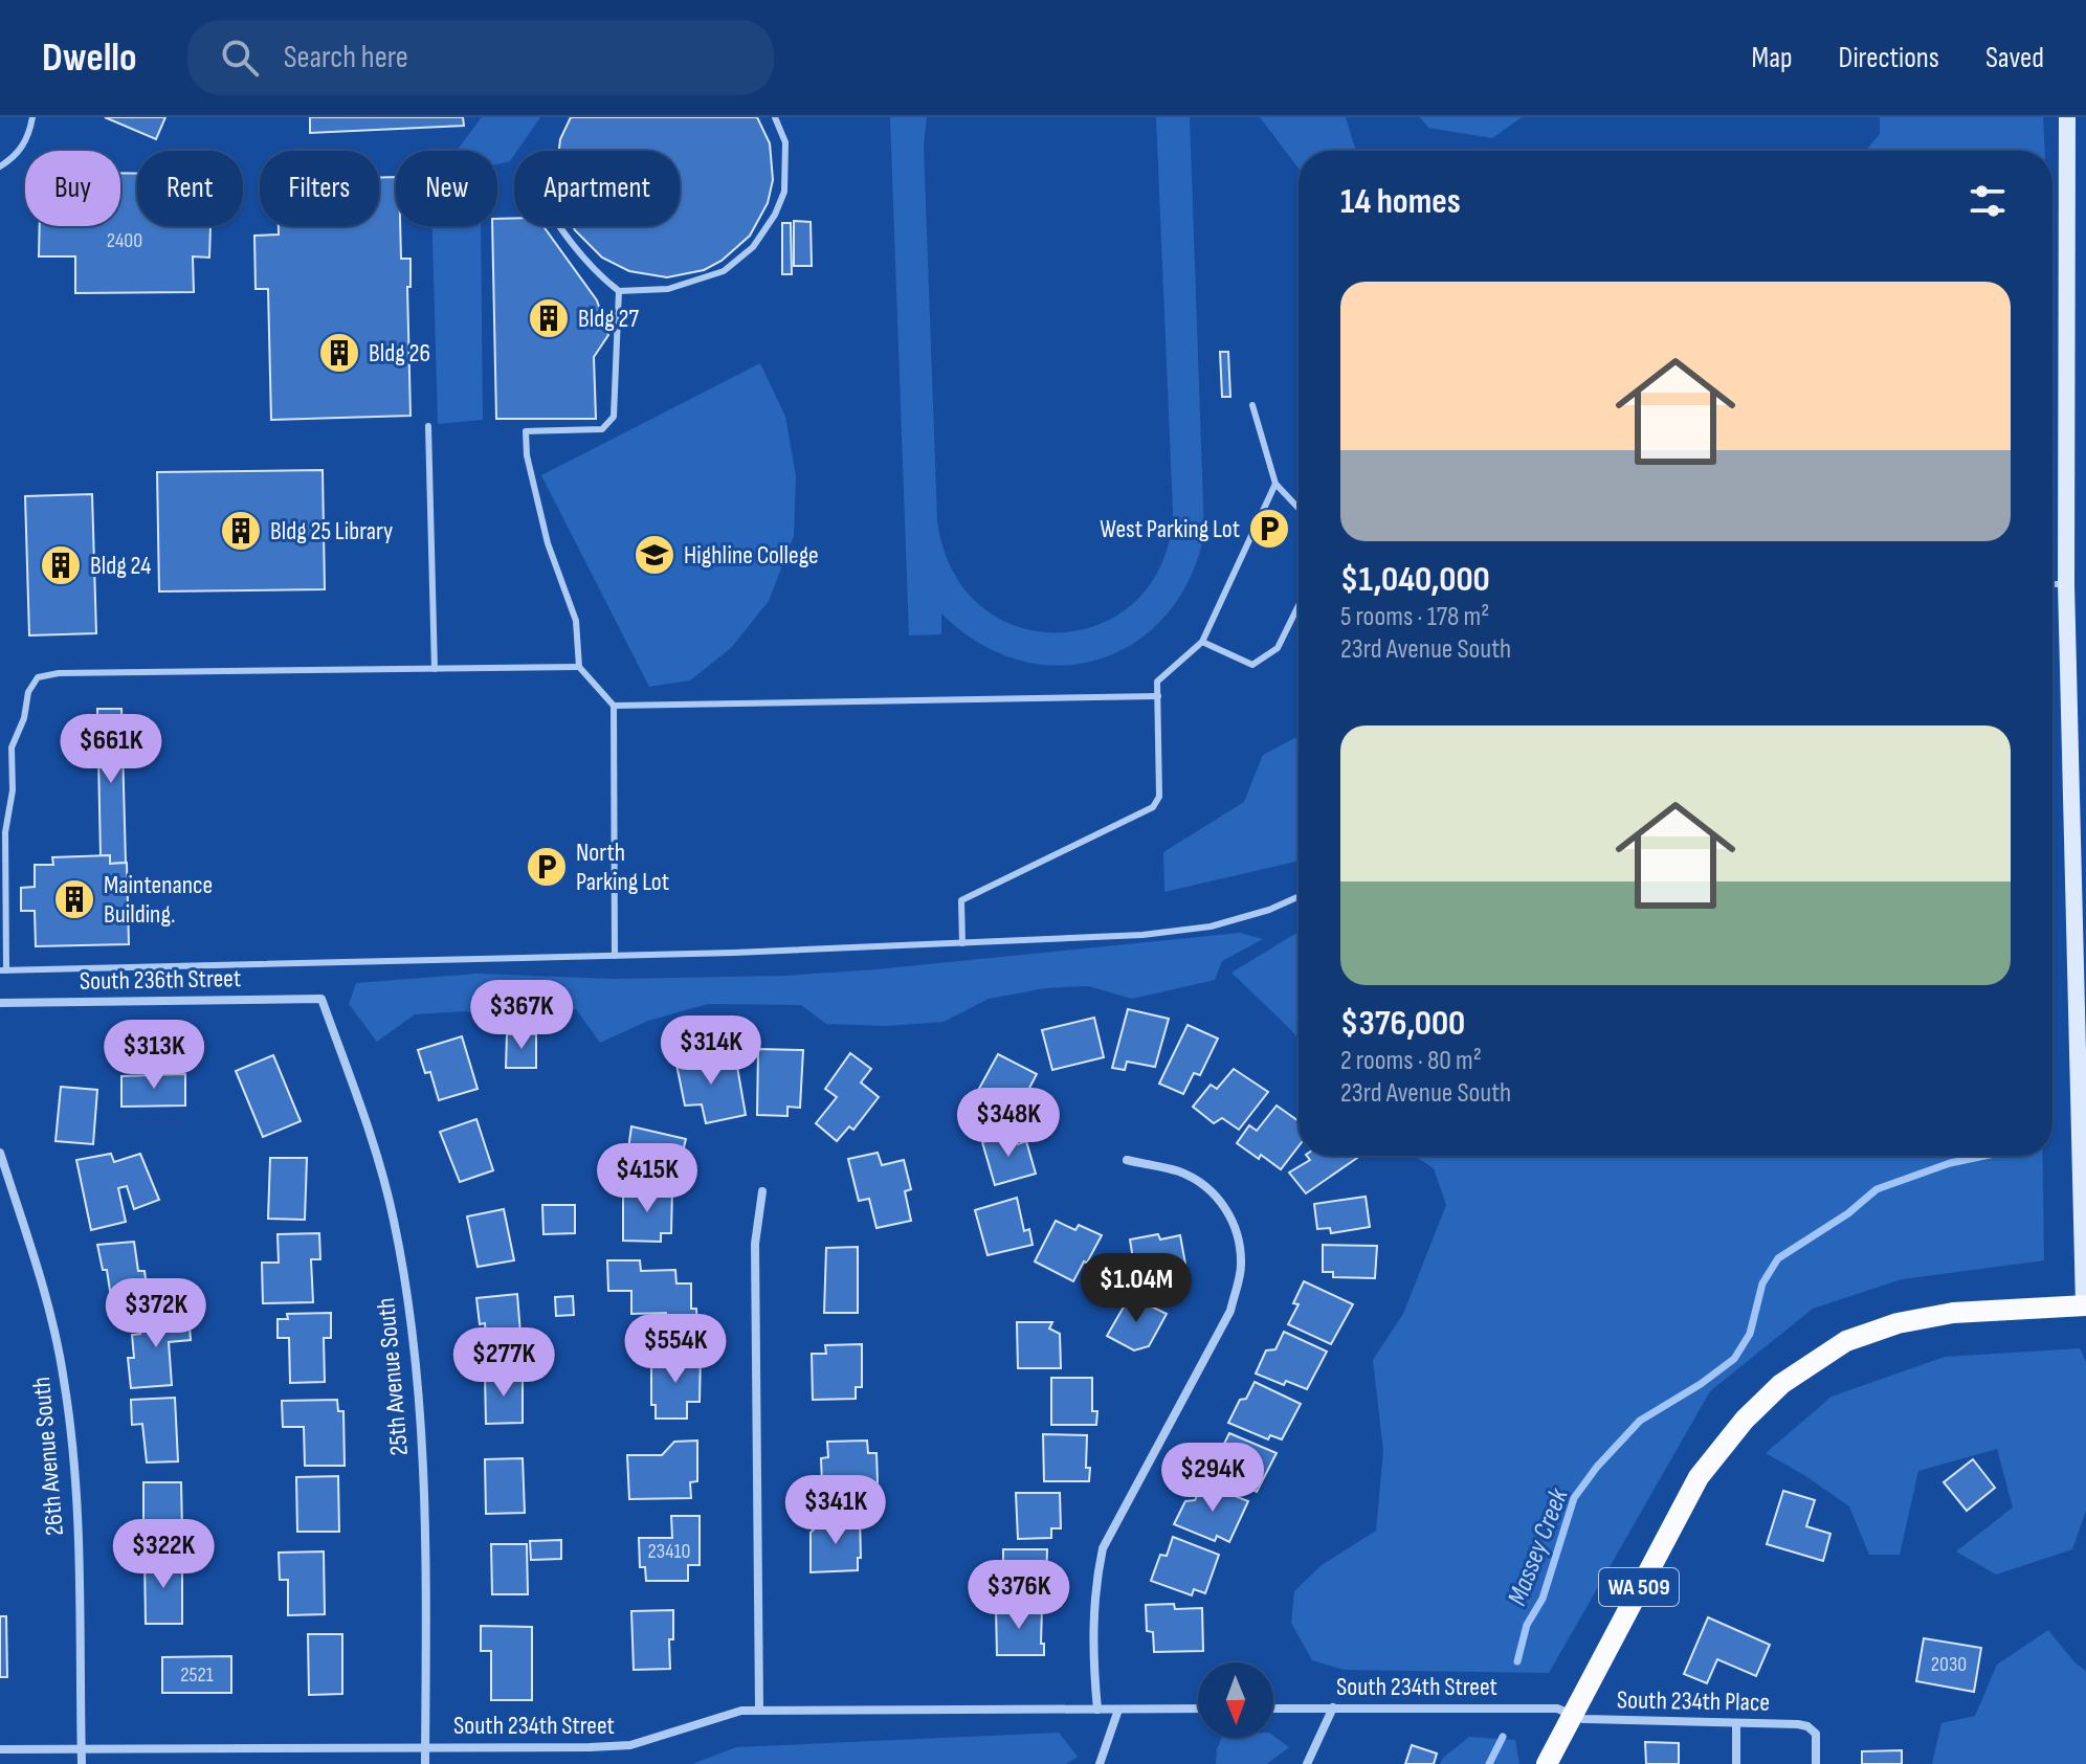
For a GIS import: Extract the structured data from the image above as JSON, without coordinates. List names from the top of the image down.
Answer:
{
  "streets": {
    "main road": ["WA 509"],
    "street": [
      "South 236th Street",
      "25th Avenue South",
      "26th Avenue South",
      "South 234th Street",
      "South 234th Place"
    ]
  },
  "crossings": [
    ["South 236th Street", "25th Avenue South"],
    ["25th Avenue South", "South 234th Street"],
    ["26th Avenue South", "South 234th Street"],
    ["WA 509", "South 234th Street"],
    ["WA 509", "South 234th Place"],
    ["South 234th Street", "South 234th Place"]
  ],
  "water": ["Massey Creek"],
  "places": {
    "building": [
      "Bldg 27",
      "Bldg 26",
      "Bldg 25 Library",
      "Bldg 24",
      "Maintenance Building."
    ],
    "parking": ["West Parking Lot", "North Parking Lot"],
    "school or university": ["Highline College"]
  },
  "house_numbers": [
    "2400",
    "23410",
    "2030",
    "2521"
  ],
  "north": "bottom",
  "page": {
    "header": "Dwello",
    "search": "Search here",
    "nav": ["Map", "Directions", "Saved"],
    "chip": [
      "Buy",
      "Rent",
      "Filters",
      "New",
      "Apartment"
    ],
    "heading": "14 homes",
    "list": [
      {
        "name": "$1,040,000",
        "note": "5 rooms · 178 m² · 23rd Avenue South"
      },
      {
        "name": "$376,000",
        "note": "2 rooms · 80 m² · 23rd Avenue South"
      }
    ],
    "price": [
      "$661K",
      "$367K",
      "$314K",
      "$313K",
      "$348K",
      "$415K",
      "$1.04M",
      "$372K",
      "$554K",
      "$277K",
      "$294K",
      "$341K",
      "$322K",
      "$376K"
    ]
  }
}
